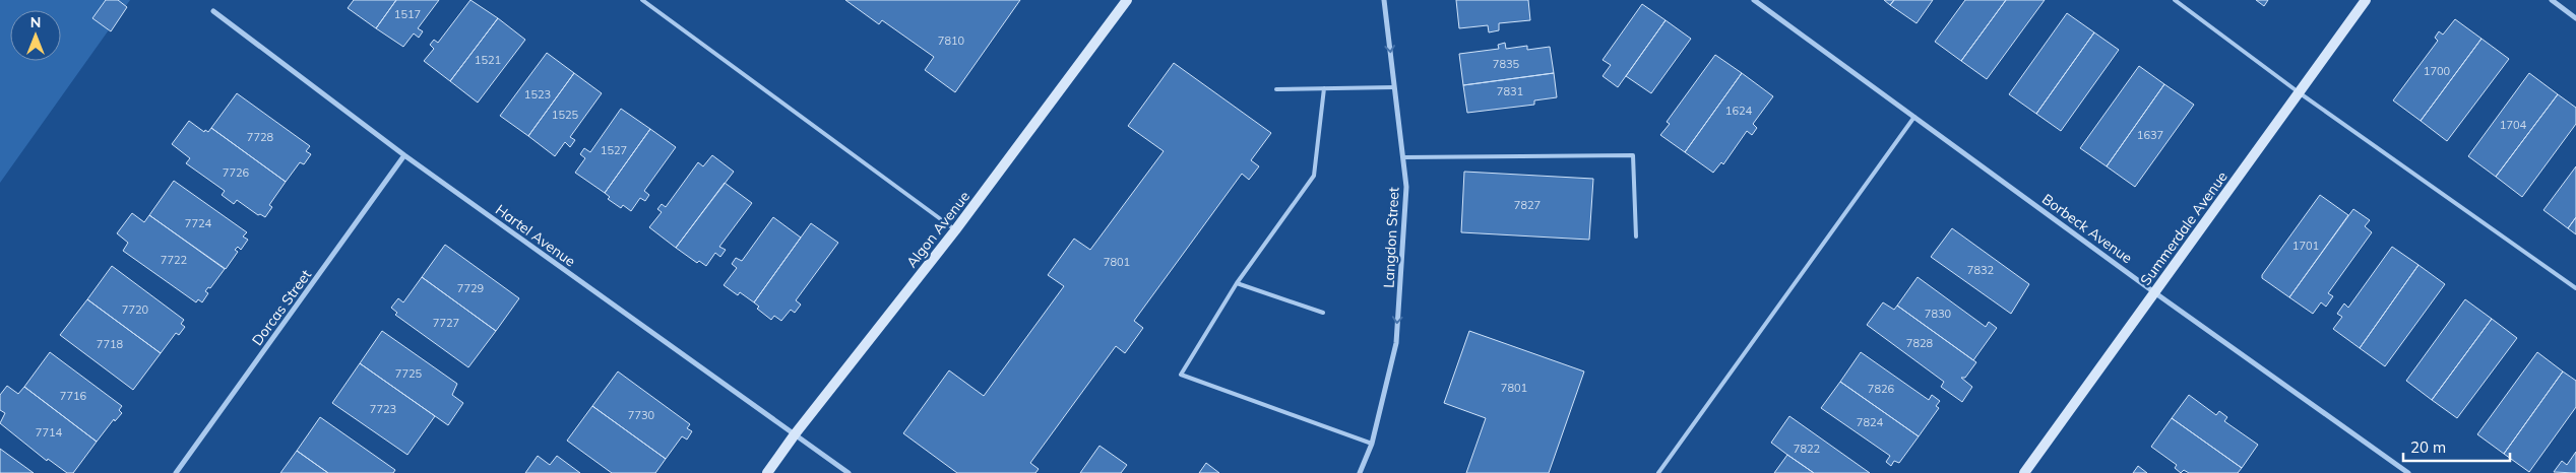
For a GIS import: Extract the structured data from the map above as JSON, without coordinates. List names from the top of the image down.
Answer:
{
  "streets": {
    "street": [
      "Borbeck Avenue",
      "Summerdale Avenue",
      "Algon Avenue",
      "Hartel Avenue",
      "Langdon Street",
      "Dorcas Street"
    ]
  },
  "crossings": [
    ["Borbeck Avenue", "Summerdale Avenue"],
    ["Algon Avenue", "Hartel Avenue"],
    ["Hartel Avenue", "Dorcas Street"]
  ],
  "one_way": ["Langdon Street"],
  "house_numbers": [
    "1517",
    "7810",
    "1521",
    "7835",
    "1700",
    "7831",
    "1523",
    "1624",
    "1525",
    "1704",
    "1637",
    "7728",
    "1527",
    "7726",
    "7827",
    "7724",
    "1701",
    "7722",
    "7801",
    "7832",
    "7729",
    "7720",
    "7830",
    "7727",
    "7828",
    "7718",
    "7725",
    "7801",
    "7826",
    "7716",
    "7723",
    "7730",
    "7824",
    "7714",
    "7822"
  ],
  "scale_bar": "20 m",
  "north": "top"
}
